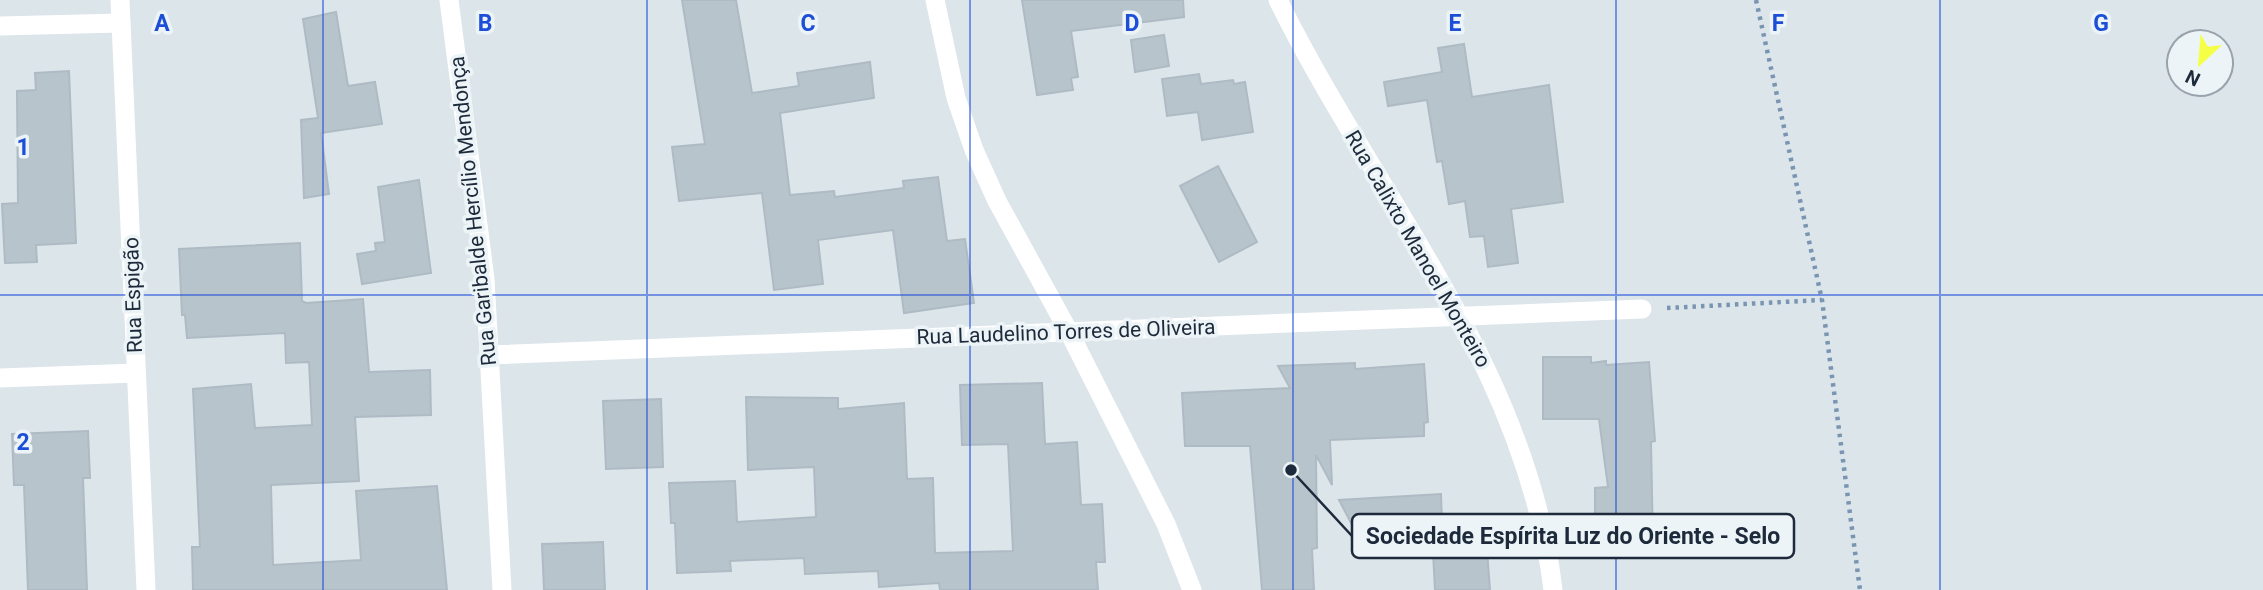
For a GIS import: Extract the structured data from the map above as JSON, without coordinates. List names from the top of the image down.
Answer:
{
  "streets": {
    "street": [
      "Rua Garibalde Hercílio Mendonça",
      "Rua Calixto Manoel Monteiro",
      "Rua Espigão",
      "Rua Laudelino Torres de Oliveira"
    ]
  },
  "crossings": [
    ["Rua Garibalde Hercílio Mendonça", "Rua Laudelino Torres de Oliveira"],
    ["Rua Calixto Manoel Monteiro", "Rua Laudelino Torres de Oliveira"]
  ],
  "places": ["Sociedade Espírita Luz do Oriente - Selo"],
  "north": "bottom left",
  "grid": {
    "columns": [
      "A",
      "B",
      "C",
      "D",
      "E",
      "F",
      "G"
    ],
    "rows": ["1", "2"]
  }
}
